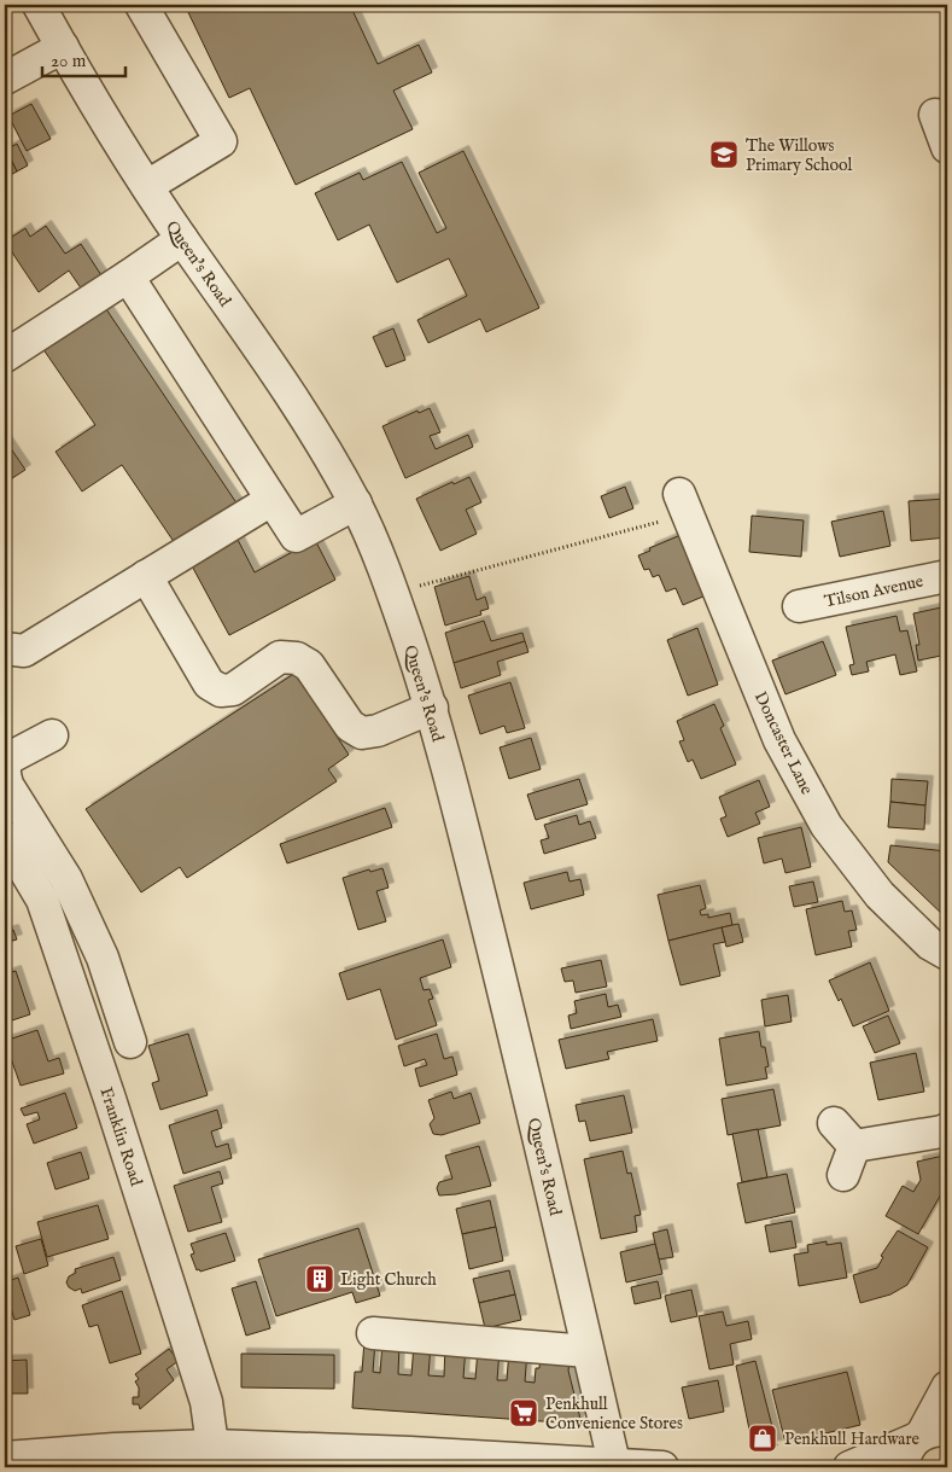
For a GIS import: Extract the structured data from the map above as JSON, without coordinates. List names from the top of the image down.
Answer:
{
  "streets": {
    "street": [
      "Queen's Road",
      "Tilson Avenue",
      "Doncaster Lane",
      "Franklin Road"
    ]
  },
  "places": {
    "school or university": ["The Willows Primary School"],
    "building": ["Light Church"],
    "supermarket": ["Penkhull Convenience Stores"],
    "shop": ["Penkhull Hardware"]
  },
  "scale_bar": "20 m"
}
